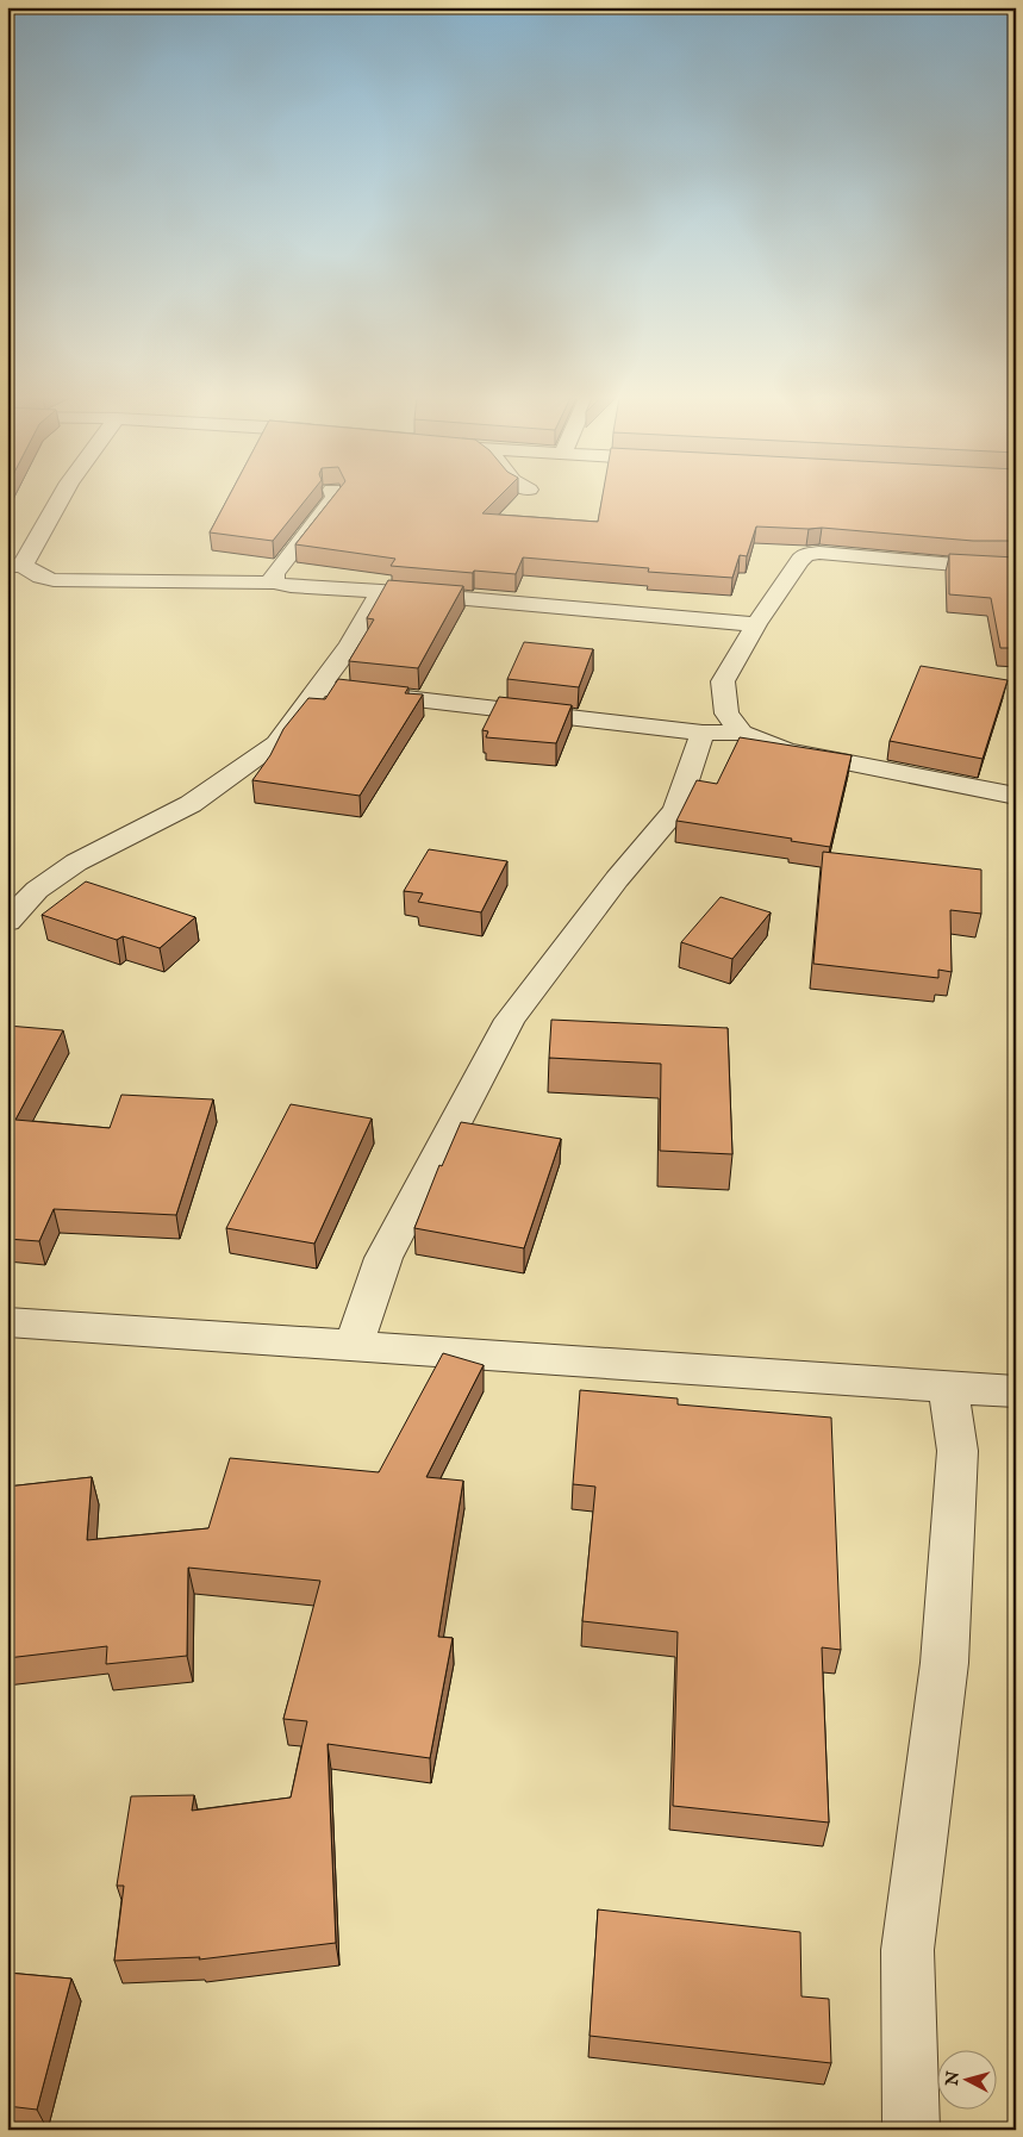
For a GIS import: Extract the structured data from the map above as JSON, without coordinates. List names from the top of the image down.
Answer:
{
  "north": "left"
}
